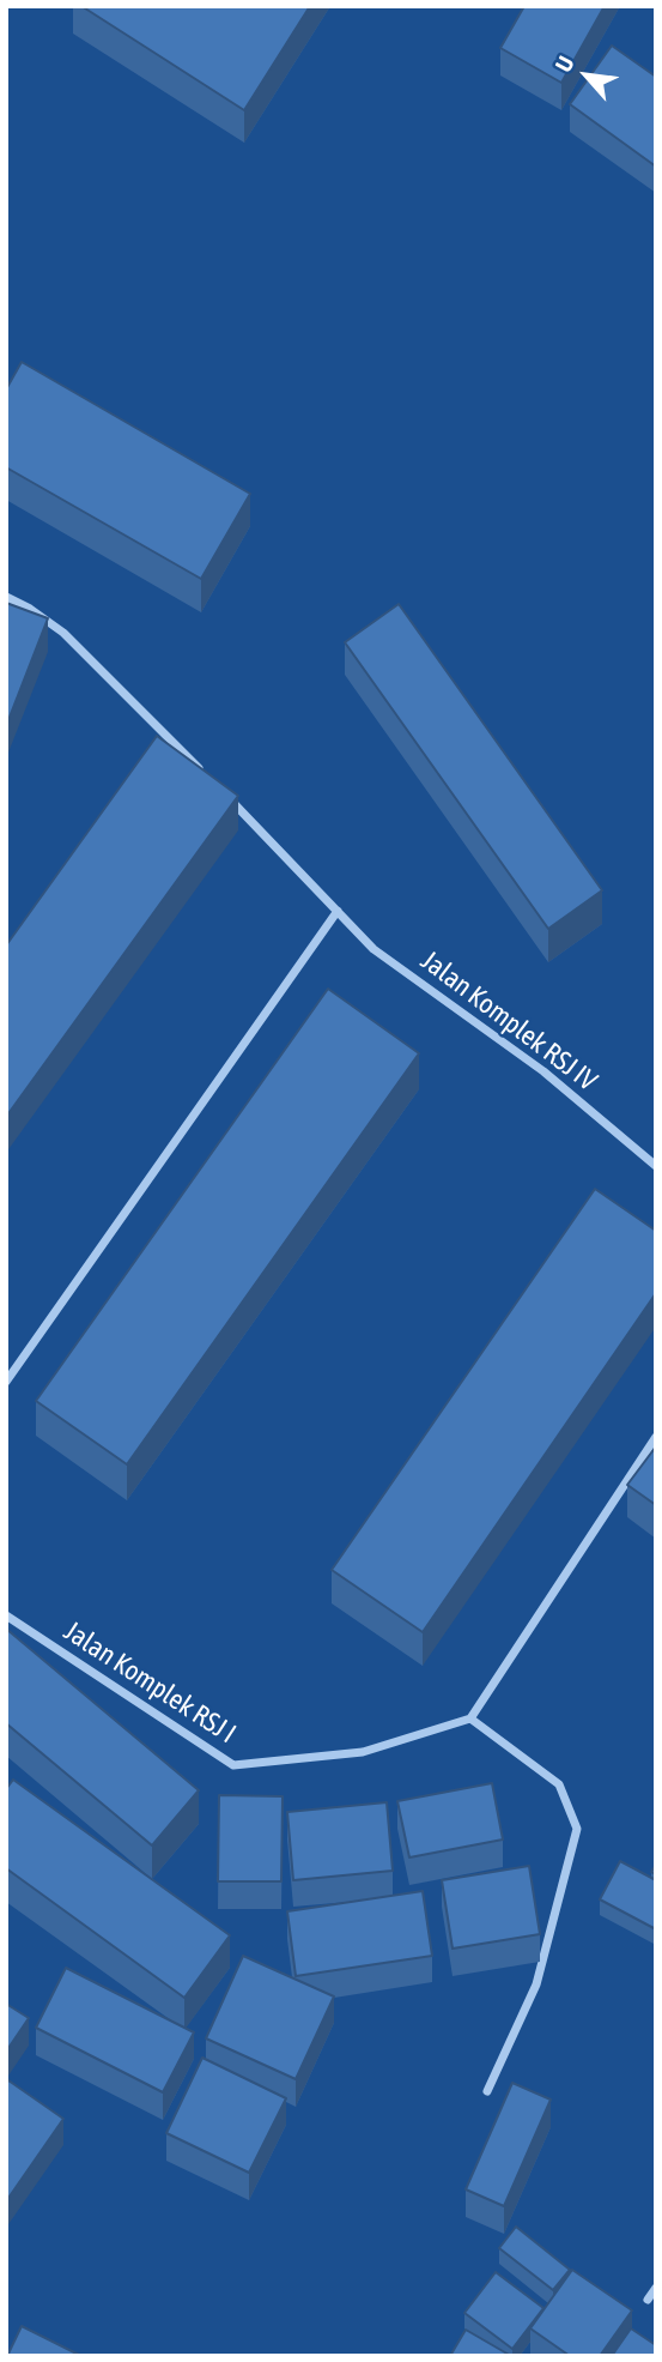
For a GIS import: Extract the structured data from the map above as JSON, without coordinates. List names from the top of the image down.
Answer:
{
  "streets": {
    "street": ["Jalan Komplek RSJ IV", "Jalan Komplek RSJ I"]
  },
  "north": "top left"
}
